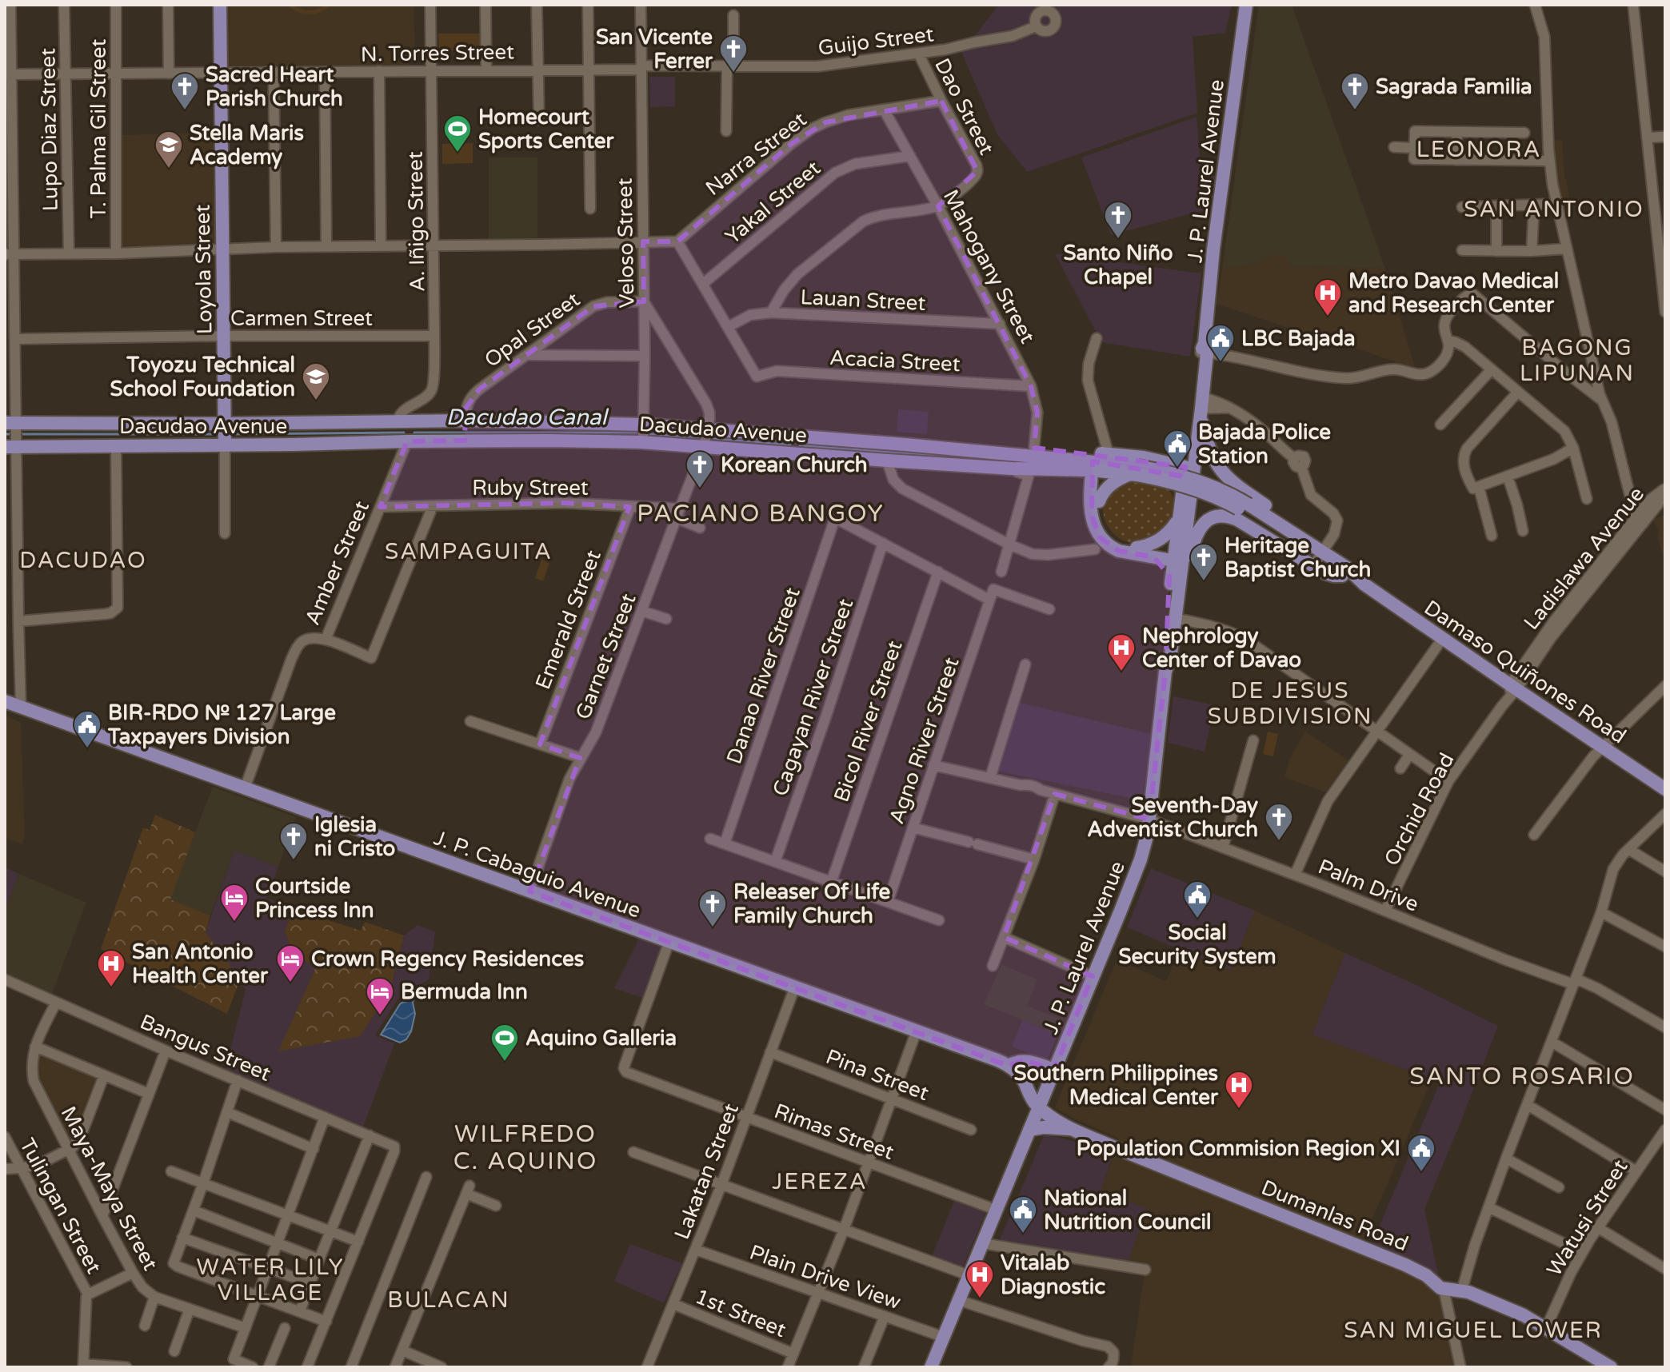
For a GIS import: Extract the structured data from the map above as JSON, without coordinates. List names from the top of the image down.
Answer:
{
  "streets": {
    "main road": [
      "J. P. Laurel Avenue",
      "Loyola Street",
      "Dacudao Avenue",
      "Damaso Quiñones Road",
      "J. P. Cabaguio Avenue",
      "Dumanlas Road"
    ],
    "street": [
      "Guijo Street",
      "N. Torres Street",
      "Dao Street",
      "T. Palma Gil Street",
      "Lupo Diaz Street",
      "Narra Street",
      "Yakal Street",
      "A. Iñigo Street",
      "Veloso Street",
      "Mahogany Street",
      "Lauan Street",
      "Carmen Street",
      "Opal Street",
      "Acacia Street",
      "Ruby Street",
      "Ladislawa Avenue",
      "Amber Street",
      "Emerald Street",
      "Garnet Street",
      "Danao River Street",
      "Cagayan River Street",
      "Bicol River Street",
      "Agno River Street",
      "Orchid Road",
      "Palm Drive",
      "Bangus Street",
      "Pina Street",
      "Rimas Street",
      "Lakatan Street",
      "Maya-Maya Street",
      "Tulingan Street",
      "Watusi Street",
      "Plain Drive View",
      "1st Street"
    ]
  },
  "crossings": [
    ["Guijo Street", "N. Torres Street"],
    ["Guijo Street", "Dao Street"],
    ["N. Torres Street", "T. Palma Gil Street"],
    ["N. Torres Street", "Lupo Diaz Street"],
    ["N. Torres Street", "A. Iñigo Street"],
    ["N. Torres Street", "Veloso Street"],
    ["N. Torres Street", "Loyola Street"],
    ["Dao Street", "Narra Street"],
    ["Dao Street", "Mahogany Street"],
    ["Narra Street", "Mahogany Street"],
    ["J. P. Laurel Avenue", "Dacudao Avenue"],
    ["J. P. Laurel Avenue", "J. P. Cabaguio Avenue"],
    ["J. P. Laurel Avenue", "Palm Drive"],
    ["J. P. Laurel Avenue", "Rimas Street"],
    ["J. P. Laurel Avenue", "Dumanlas Road"],
    ["J. P. Laurel Avenue", "Plain Drive View"],
    ["Yakal Street", "Mahogany Street"],
    ["A. Iñigo Street", "Carmen Street"],
    ["A. Iñigo Street", "Dacudao Avenue"],
    ["Veloso Street", "Opal Street"],
    ["Veloso Street", "Dacudao Avenue"],
    ["Veloso Street", "Garnet Street"],
    ["Mahogany Street", "Lauan Street"],
    ["Mahogany Street", "Acacia Street"],
    ["Mahogany Street", "Dacudao Avenue"],
    ["Loyola Street", "Carmen Street"],
    ["Loyola Street", "Dacudao Avenue"],
    ["Lauan Street", "Acacia Street"],
    ["Opal Street", "Dacudao Avenue"],
    ["Opal Street", "Garnet Street"],
    ["Dacudao Avenue", "Amber Street"],
    ["Dacudao Avenue", "Garnet Street"],
    ["Dacudao Avenue", "Damaso Quiñones Road"],
    ["Ruby Street", "Amber Street"],
    ["Ruby Street", "Emerald Street"],
    ["Ruby Street", "Garnet Street"],
    ["Ladislawa Avenue", "Damaso Quiñones Road"],
    ["Ladislawa Avenue", "Orchid Road"],
    ["Amber Street", "J. P. Cabaguio Avenue"],
    ["Garnet Street", "J. P. Cabaguio Avenue"],
    ["Damaso Quiñones Road", "Orchid Road"],
    ["Danao River Street", "Cagayan River Street"],
    ["Agno River Street", "Palm Drive"],
    ["Orchid Road", "Palm Drive"],
    ["J. P. Cabaguio Avenue", "Rimas Street"],
    ["J. P. Cabaguio Avenue", "Lakatan Street"],
    ["J. P. Cabaguio Avenue", "Dumanlas Road"],
    ["Bangus Street", "Maya-Maya Street"],
    ["Pina Street", "Lakatan Street"],
    ["Rimas Street", "Lakatan Street"],
    ["Lakatan Street", "Plain Drive View"],
    ["Lakatan Street", "1st Street"]
  ],
  "districts": [
    "LEONORA",
    "SAN ANTONIO",
    "BAGONG LIPUNAN",
    "PACIANO BANGOY",
    "SAMPAGUITA",
    "DACUDAO",
    "DE JESUS SUBDIVISION",
    "SANTO ROSARIO",
    "WILFREDO C. AQUINO",
    "JEREZA",
    "WATER LILY VILLAGE",
    "BULACAN",
    "SAN MIGUEL LOWER"
  ],
  "water": ["Dacudao Canal"],
  "places": {
    "church": [
      "San Vicente Ferrer",
      "Sacred Heart Parish Church",
      "Sagrada Familia",
      "Santo Niño Chapel",
      "Korean Church",
      "Heritage Baptist Church",
      "Seventh-Day Adventist Church",
      "Iglesia ni Cristo",
      "Releaser Of Life Family Church"
    ],
    "sports": ["Homecourt Sports Center", "Aquino Galleria"],
    "school or university": ["Stella Maris Academy", "Toyozu Technical School Foundation"],
    "hospital": [
      "Metro Davao Medical and Research Center",
      "Nephrology Center of Davao",
      "San Antonio Health Center",
      "Southern Philippines Medical Center",
      "Vitalab Diagnostic"
    ],
    "public building": [
      "LBC Bajada",
      "Bajada Police Station",
      "BIR-RDO № 127 Large Taxpayers Division",
      "Social Security System",
      "Population Commision Region XI",
      "National Nutrition Council"
    ],
    "hotel": ["Courtside Princess Inn", "Crown Regency Residences", "Bermuda Inn"]
  }
}
